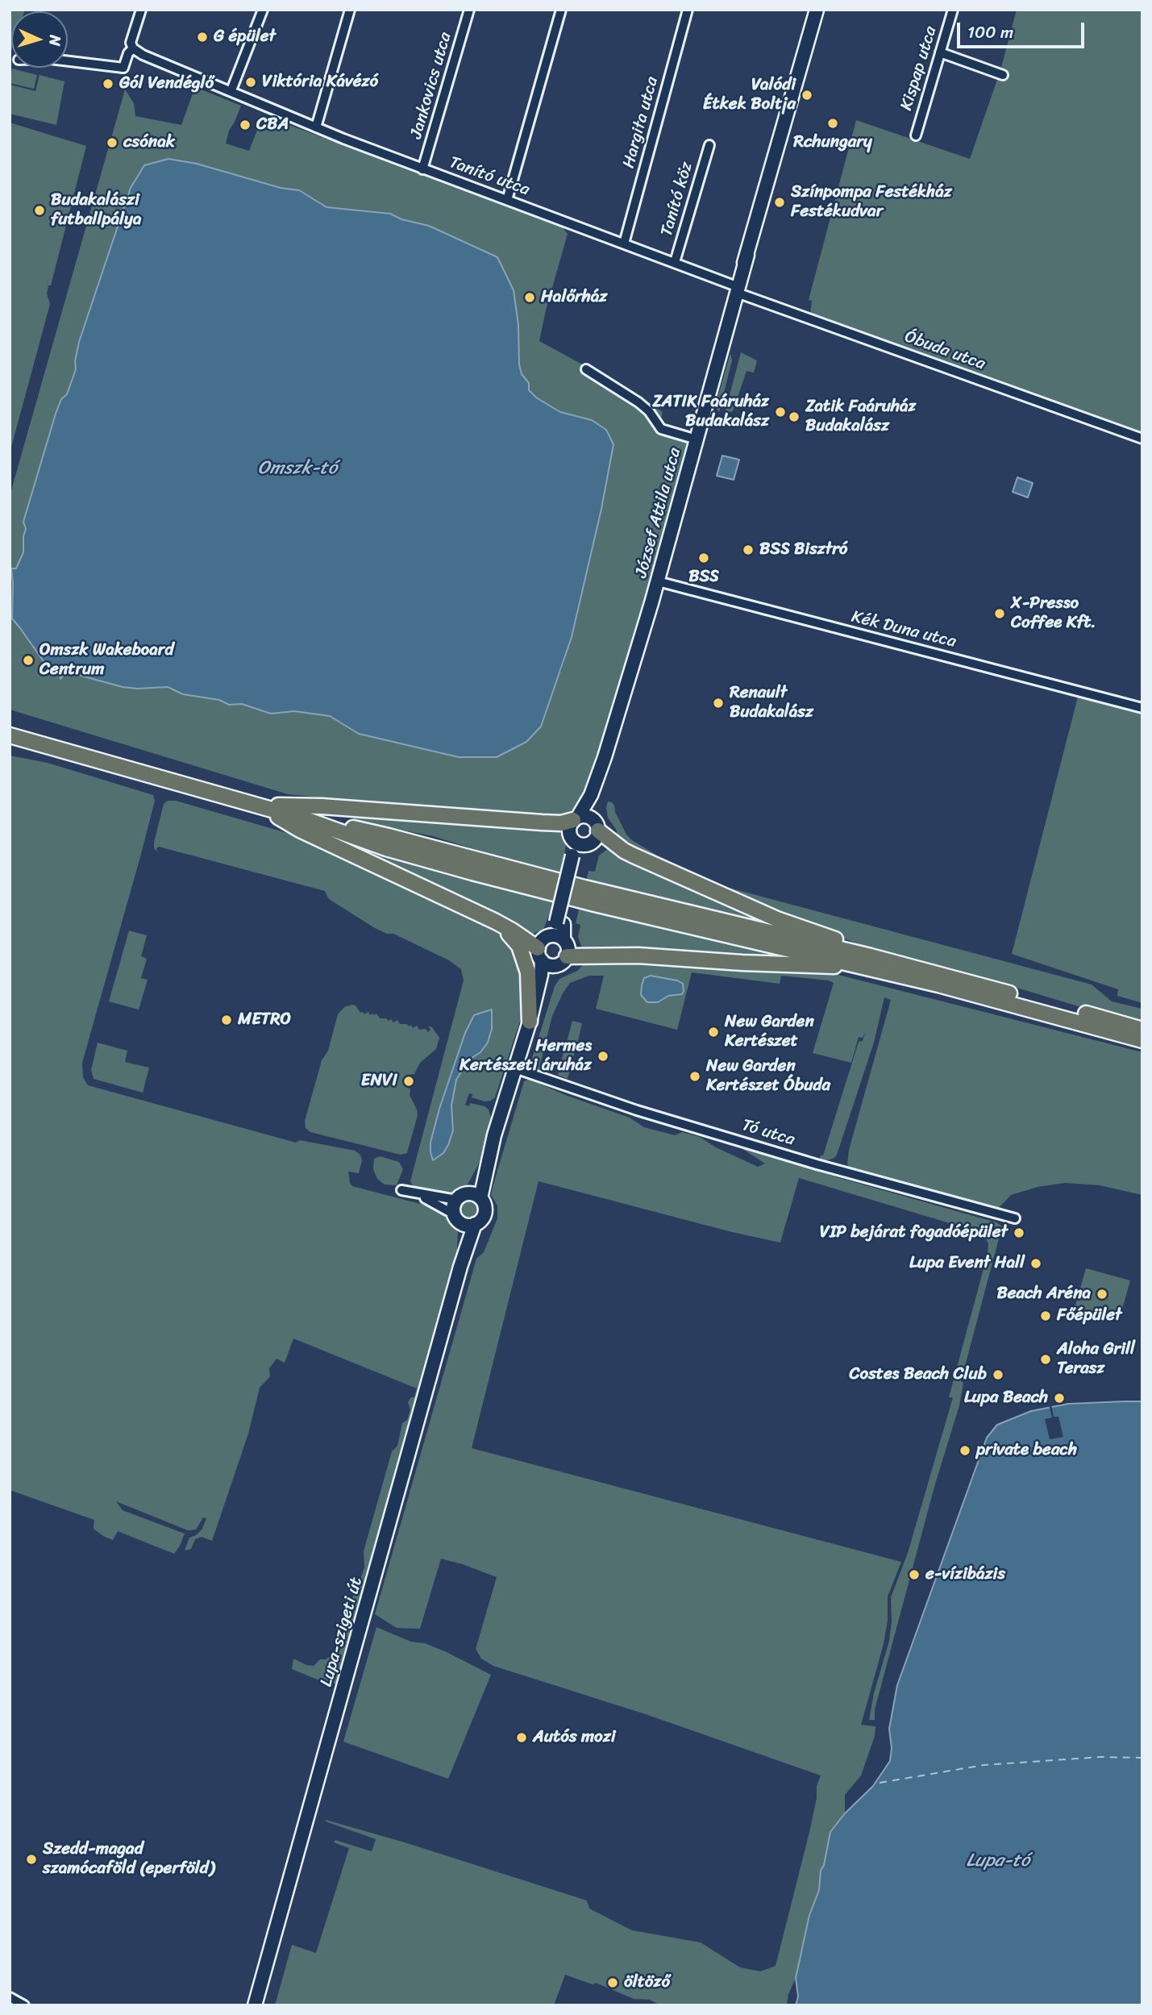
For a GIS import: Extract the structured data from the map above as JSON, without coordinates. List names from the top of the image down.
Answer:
{
  "streets": {
    "street": [
      "Kispap utca",
      "Jankovics utca",
      "Hargita utca",
      "Tanító utca",
      "Tanító köz",
      "Óbuda utca",
      "József Attila utca",
      "Kék Duna utca",
      "Tó utca",
      "Lupa-szigeti út"
    ]
  },
  "crossings": [
    ["Jankovics utca", "Tanító utca"],
    ["Hargita utca", "Tanító utca"],
    ["Tanító utca", "Tanító köz"],
    ["Tanító utca", "Óbuda utca"],
    ["Tanító utca", "József Attila utca"],
    ["Óbuda utca", "József Attila utca"],
    ["József Attila utca", "Kék Duna utca"],
    ["Tó utca", "Lupa-szigeti út"]
  ],
  "water": ["Omszk-tó", "Lupa-tó"],
  "places": [
    "G épület",
    "Viktória Kávézó",
    "Gól Vendéglő",
    "Valódi Étkek Boltja",
    "Rchungary",
    "CBA",
    "csónak",
    "Színpompa Festékház Festékudvar",
    "Budakalászi futballpálya",
    "Halőrház",
    "ZATIK Faáruház Budakalász",
    "Zatik Faáruház Budakalász",
    "BSS Bisztró",
    "BSS",
    "X-Presso Coffee Kft.",
    "Omszk Wakeboard Centrum",
    "Renault Budakalász",
    "METRO",
    "New Garden Kertészet",
    "Hermes Kertészeti áruház",
    "New Garden Kertészet Óbuda",
    "ENVI",
    "VIP bejárat fogadóépület",
    "Lupa Event Hall",
    "Beach Aréna",
    "Főépület",
    "Aloha Grill Terasz",
    "Costes Beach Club",
    "Lupa Beach",
    "private beach",
    "e-vízibázis",
    "Autós mozi",
    "Szedd-magad szamócaföld (eperföld)",
    "öltöző"
  ],
  "scale_bar": "100 m",
  "north": "right"
}
